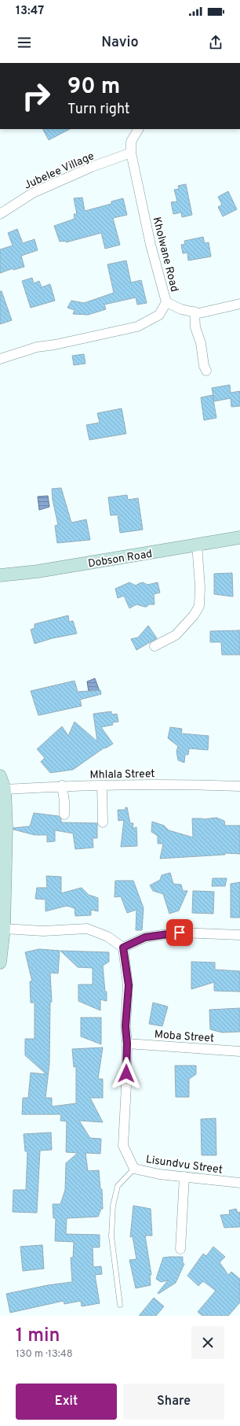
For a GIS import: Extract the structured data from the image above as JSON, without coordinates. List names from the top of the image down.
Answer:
{
  "streets": {
    "street": [
      "Jubelee Village",
      "Kholwane Road",
      "Dobson Road",
      "Mhlala Street",
      "Moba Street",
      "Lisundvu Street"
    ]
  },
  "crossings": [
    ["Jubelee Village", "Kholwane Road"],
    ["Moba Street", "Lisundvu Street"]
  ],
  "page": {
    "status": "13:47",
    "header": "Navio",
    "turn": ["90 m", "Turn right"],
    "heading": ["1 min", "130 m · 13:48"],
    "buttons": ["Exit", "Share"]
  }
}
